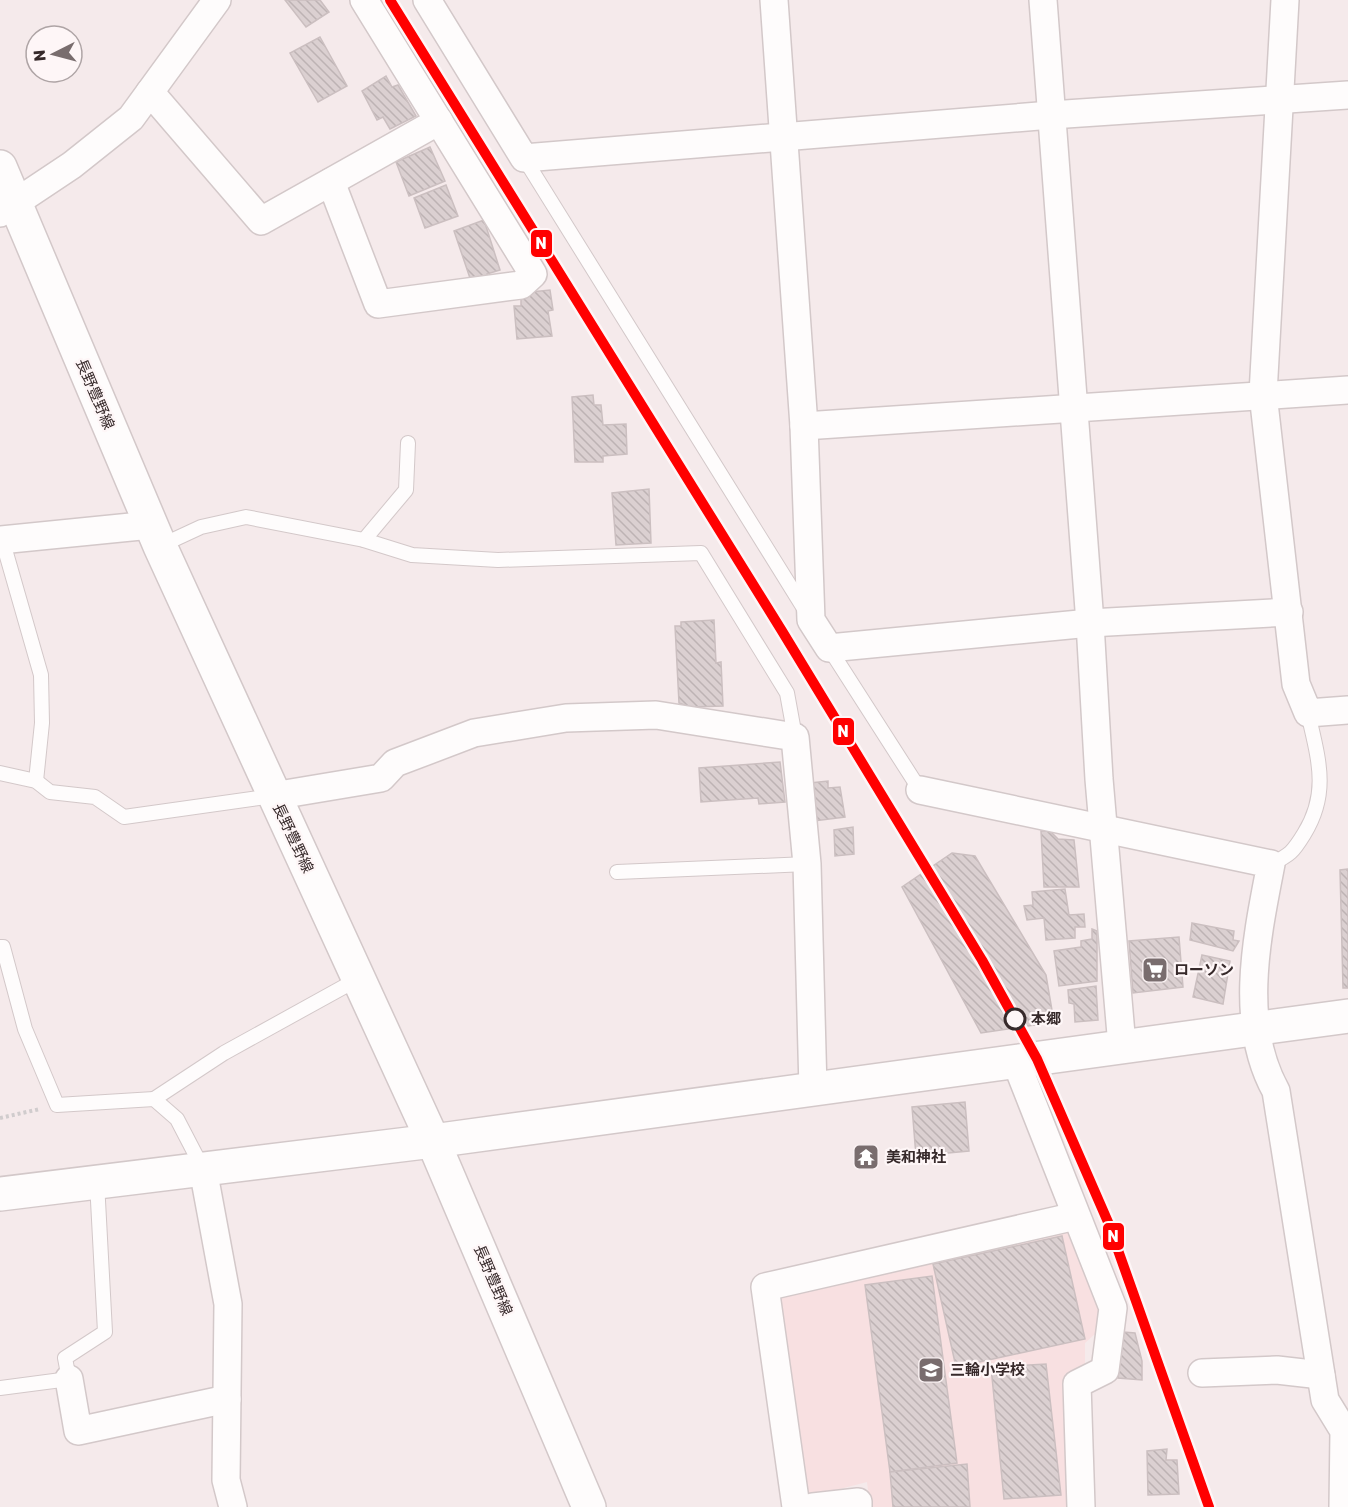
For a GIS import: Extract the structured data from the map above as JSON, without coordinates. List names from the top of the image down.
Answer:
{
  "streets": {
    "main road": ["長野豊野線"]
  },
  "places": {
    "supermarket": ["ローソン"],
    "other": ["本郷"],
    "temple": ["美和神社"],
    "school or university": ["三輪小学校"]
  },
  "lines": ["transit line N"],
  "north": "left"
}
